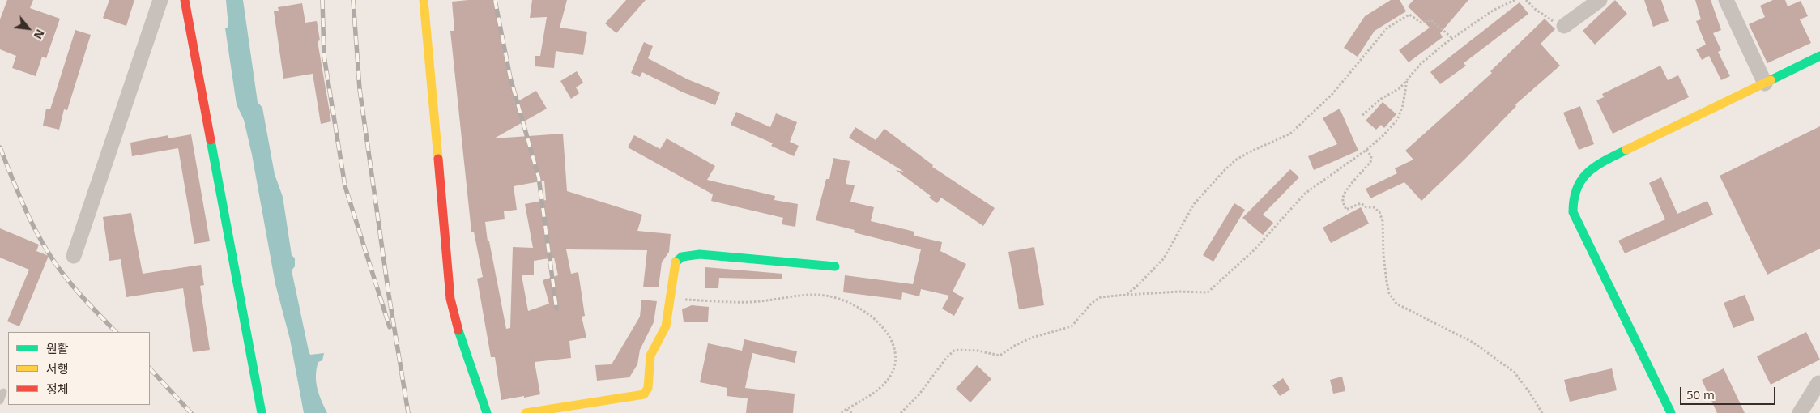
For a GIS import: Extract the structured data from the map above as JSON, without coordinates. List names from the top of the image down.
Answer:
{
  "legend": ["원활", "서행", "정체"],
  "scale_bar": "50 m",
  "north": "bottom right"
}
